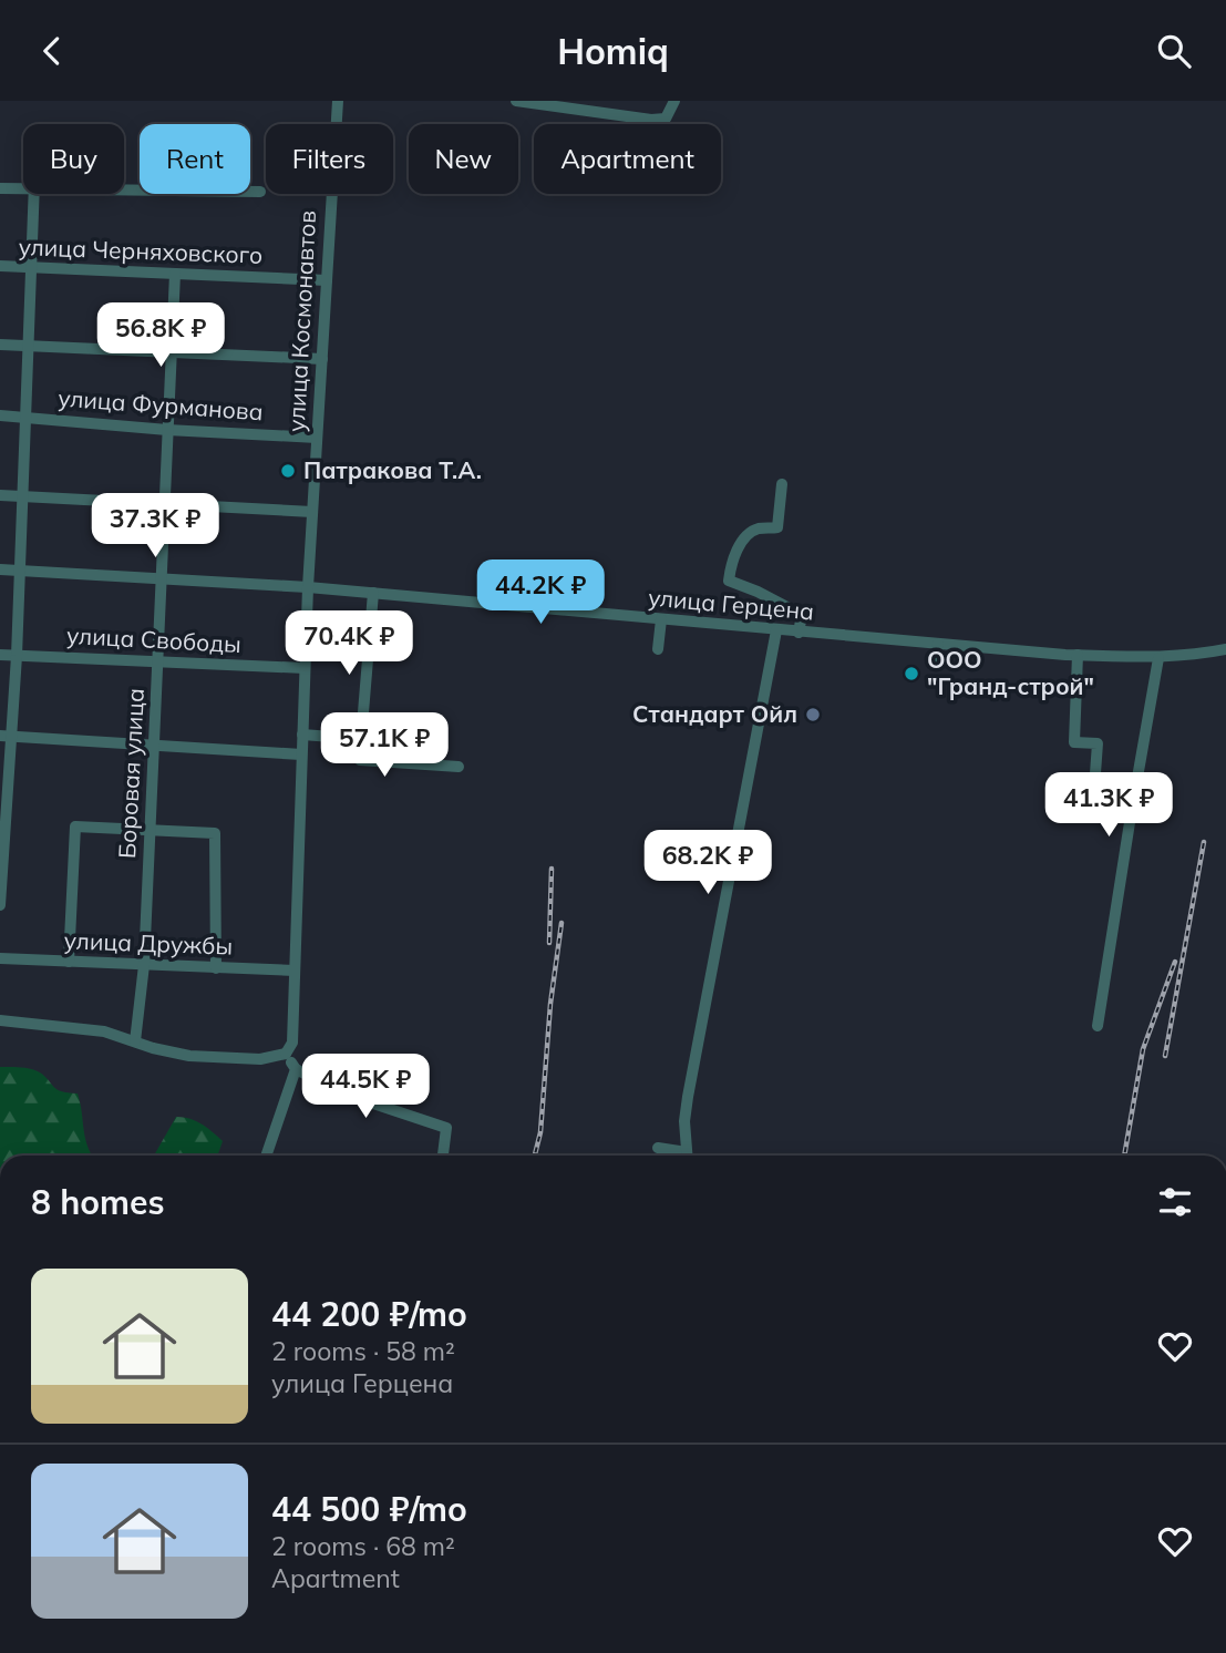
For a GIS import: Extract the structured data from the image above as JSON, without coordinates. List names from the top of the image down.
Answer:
{
  "streets": {
    "street": [
      "улица Черняховского",
      "улица Космонавтов",
      "улица Фурманова",
      "улица Герцена",
      "улица Свободы",
      "Боровая улица",
      "улица Дружбы"
    ]
  },
  "crossings": [
    ["улица Черняховского", "улица Космонавтов"],
    ["улица Черняховского", "Боровая улица"],
    ["улица Космонавтов", "улица Фурманова"],
    ["улица Космонавтов", "улица Герцена"],
    ["улица Космонавтов", "улица Свободы"],
    ["улица Космонавтов", "улица Дружбы"],
    ["улица Фурманова", "Боровая улица"],
    ["улица Герцена", "Боровая улица"],
    ["улица Свободы", "Боровая улица"],
    ["Боровая улица", "улица Дружбы"]
  ],
  "places": ["Патракова Т.А.", "ООО \"Гранд-строй\"", "Стандарт Ойл"],
  "page": {
    "header": "Homiq",
    "chip": [
      "Buy",
      "Rent",
      "Filters",
      "New",
      "Apartment"
    ],
    "price": [
      "56.8K ₽",
      "37.3K ₽",
      "44.2K ₽",
      "70.4K ₽",
      "57.1K ₽",
      "41.3K ₽",
      "68.2K ₽",
      "44.5K ₽"
    ],
    "heading": "8 homes",
    "list": [
      {
        "name": "44 200 ₽/mo",
        "note": "2 rooms · 58 m² · улица Герцена"
      },
      {
        "name": "44 500 ₽/mo",
        "note": "2 rooms · 68 m² · Apartment"
      }
    ]
  }
}
